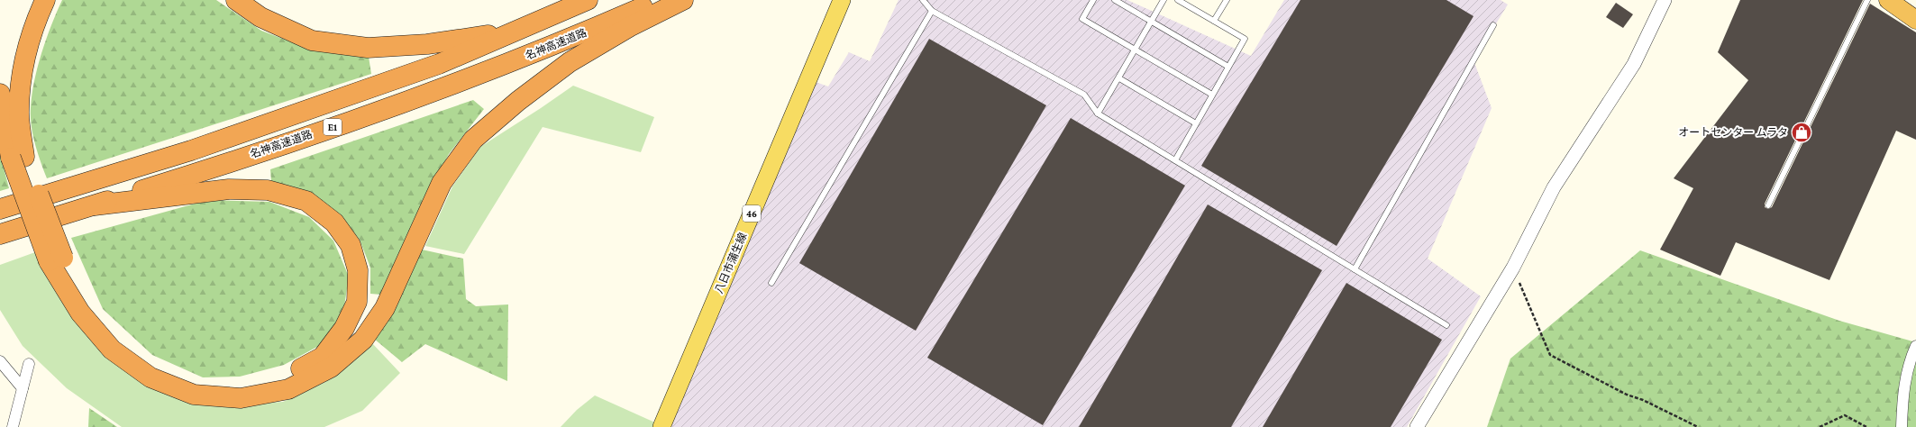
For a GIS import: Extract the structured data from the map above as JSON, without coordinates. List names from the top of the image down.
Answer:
{
  "streets": {
    "highway": ["名神高速道路", "E1"],
    "main road": ["46", "八日市蒲生線"]
  },
  "places": {
    "shop": ["オートセンター ムラタ"]
  }
}
